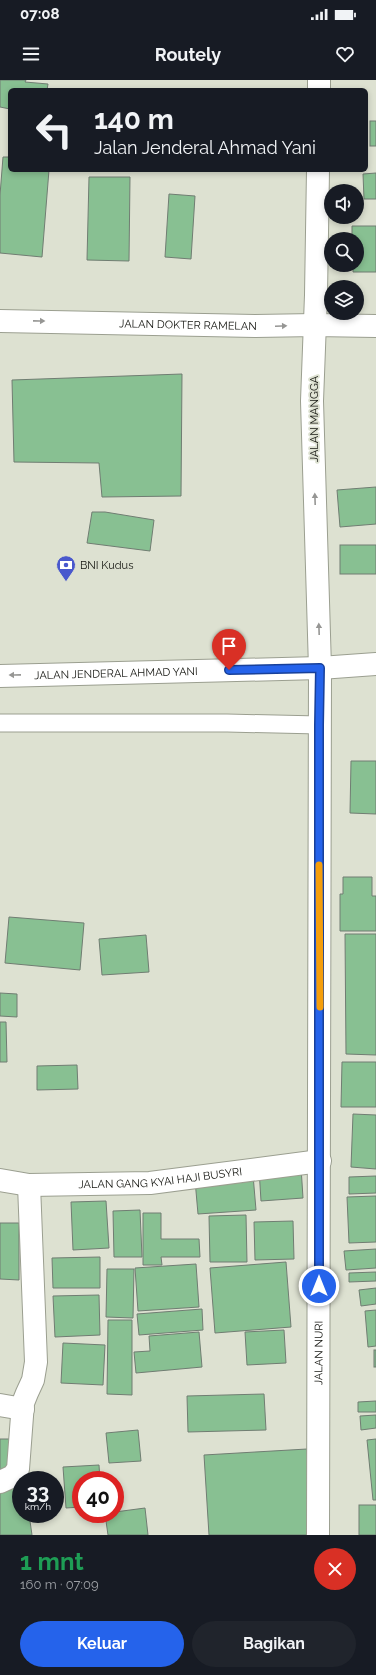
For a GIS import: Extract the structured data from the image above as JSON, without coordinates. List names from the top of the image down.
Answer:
{
  "streets": {
    "street": [
      "JALAN DOKTER RAMELAN",
      "JALAN MANGGA",
      "JALAN JENDERAL AHMAD YANI",
      "JALAN GANG KYAI HAJI BUSYRI",
      "JALAN NURI"
    ]
  },
  "crossings": [
    ["JALAN DOKTER RAMELAN", "JALAN MANGGA"],
    ["JALAN MANGGA", "JALAN JENDERAL AHMAD YANI"],
    ["JALAN MANGGA", "JALAN NURI"],
    ["JALAN JENDERAL AHMAD YANI", "JALAN NURI"],
    ["JALAN GANG KYAI HAJI BUSYRI", "JALAN NURI"]
  ],
  "one_way": ["JALAN DOKTER RAMELAN", "JALAN MANGGA", "JALAN JENDERAL AHMAD YANI"],
  "places": {
    "bank": ["BNI Kudus"]
  },
  "page": {
    "status": "07:08",
    "header": "Routely",
    "turn": ["140 m", "Jalan Jenderal Ahmad Yani"],
    "speed": "33 km/h",
    "limit": "40",
    "heading": ["1 mnt", "160 m · 07:09"],
    "buttons": ["Keluar", "Bagikan"]
  }
}
